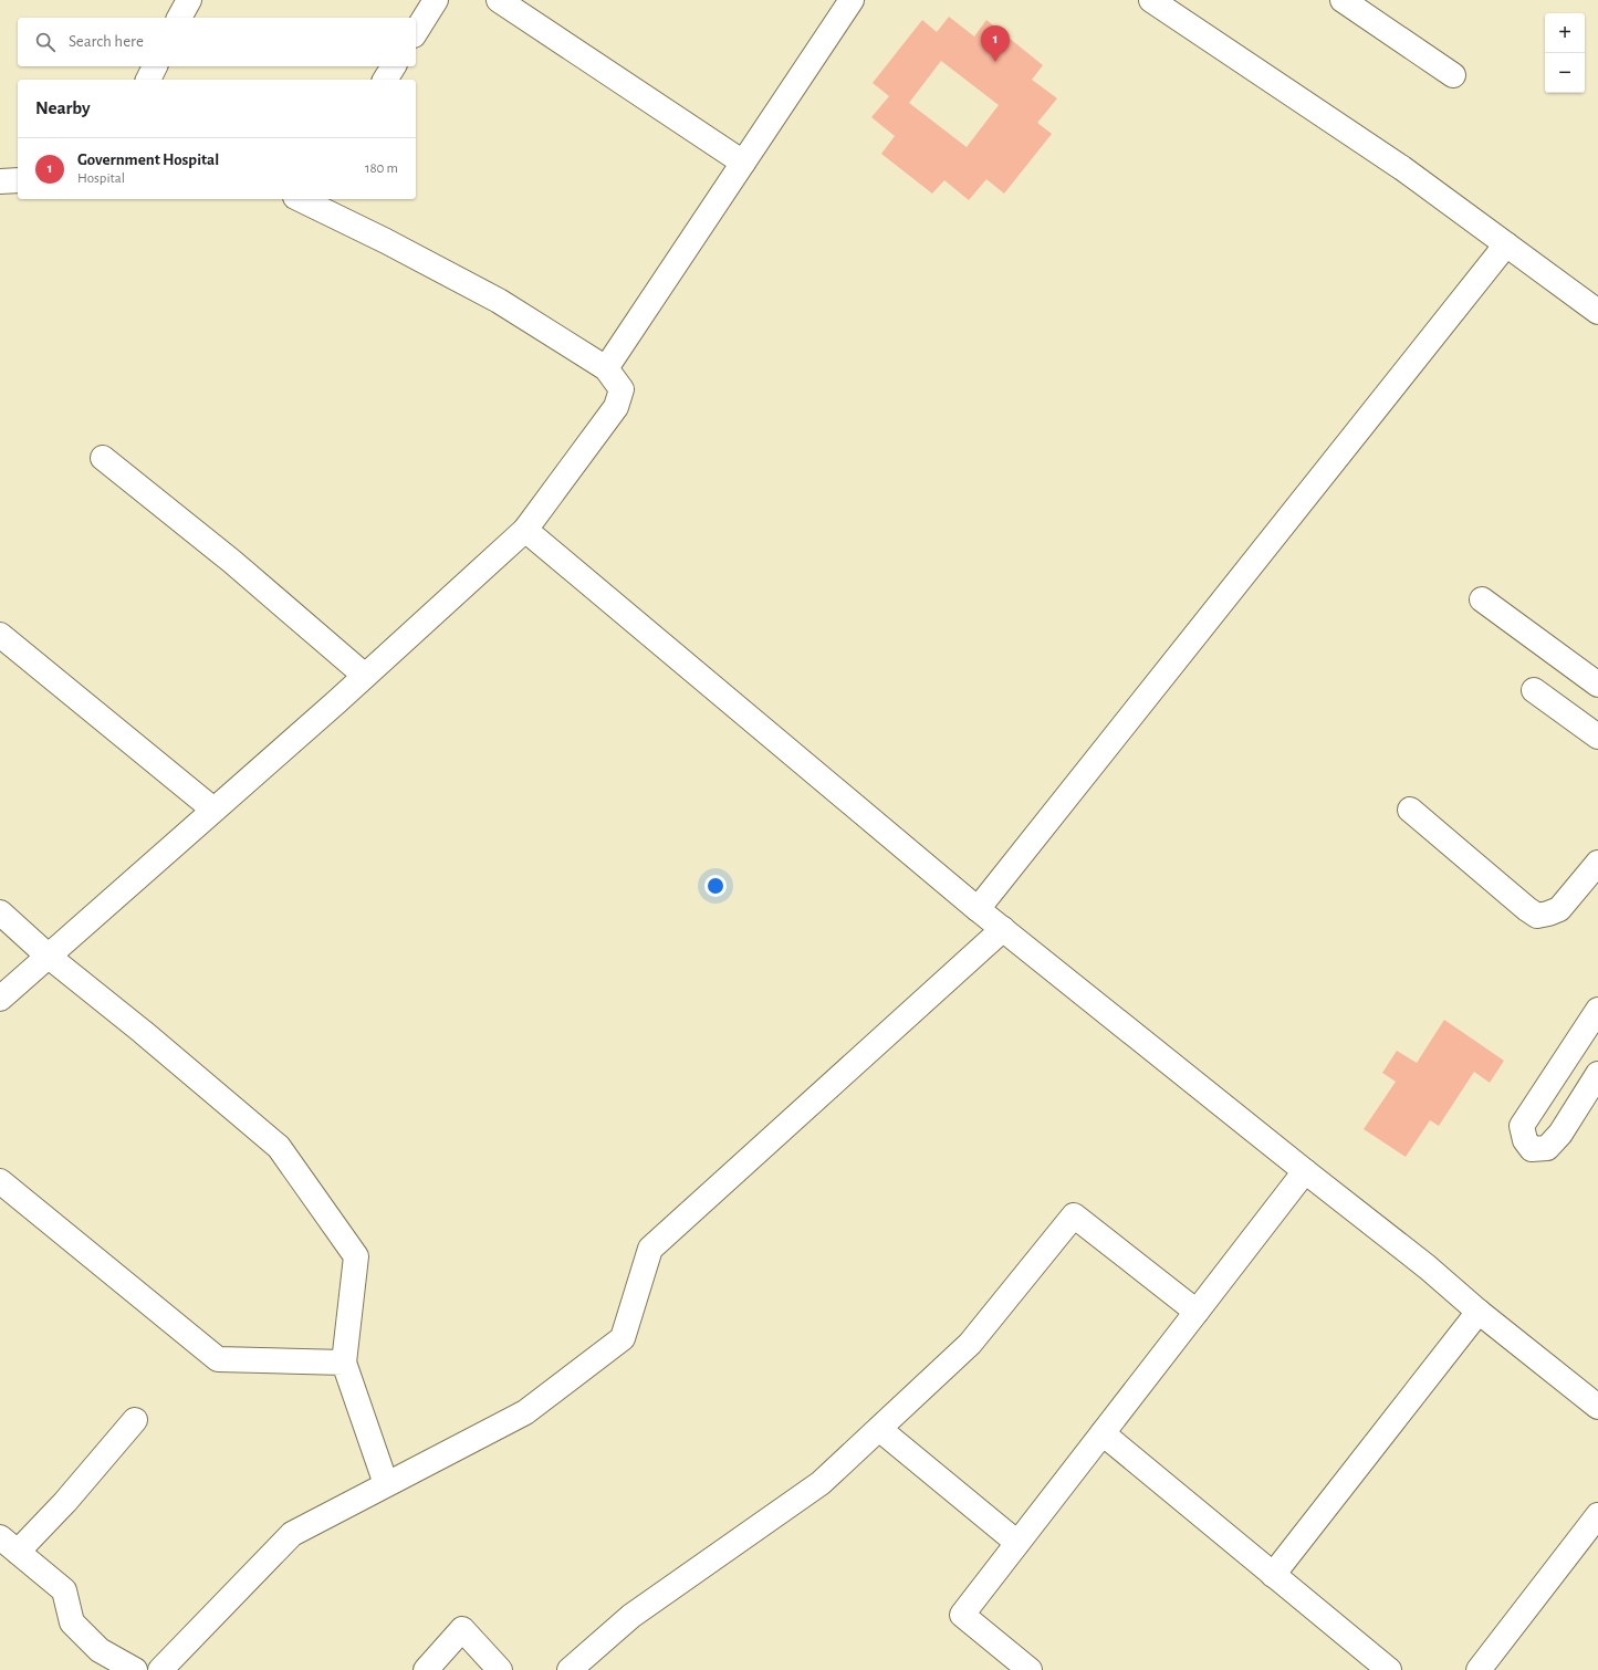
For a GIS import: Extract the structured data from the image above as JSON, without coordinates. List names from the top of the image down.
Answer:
{
  "page": {
    "map_buttons": ["+", "−"],
    "search": "Search here",
    "pins": "1",
    "heading": "Nearby",
    "list": [
      {
        "mark": "1",
        "name": "Government Hospital",
        "note": "Hospital",
        "value": "180 m"
      }
    ]
  }
}
